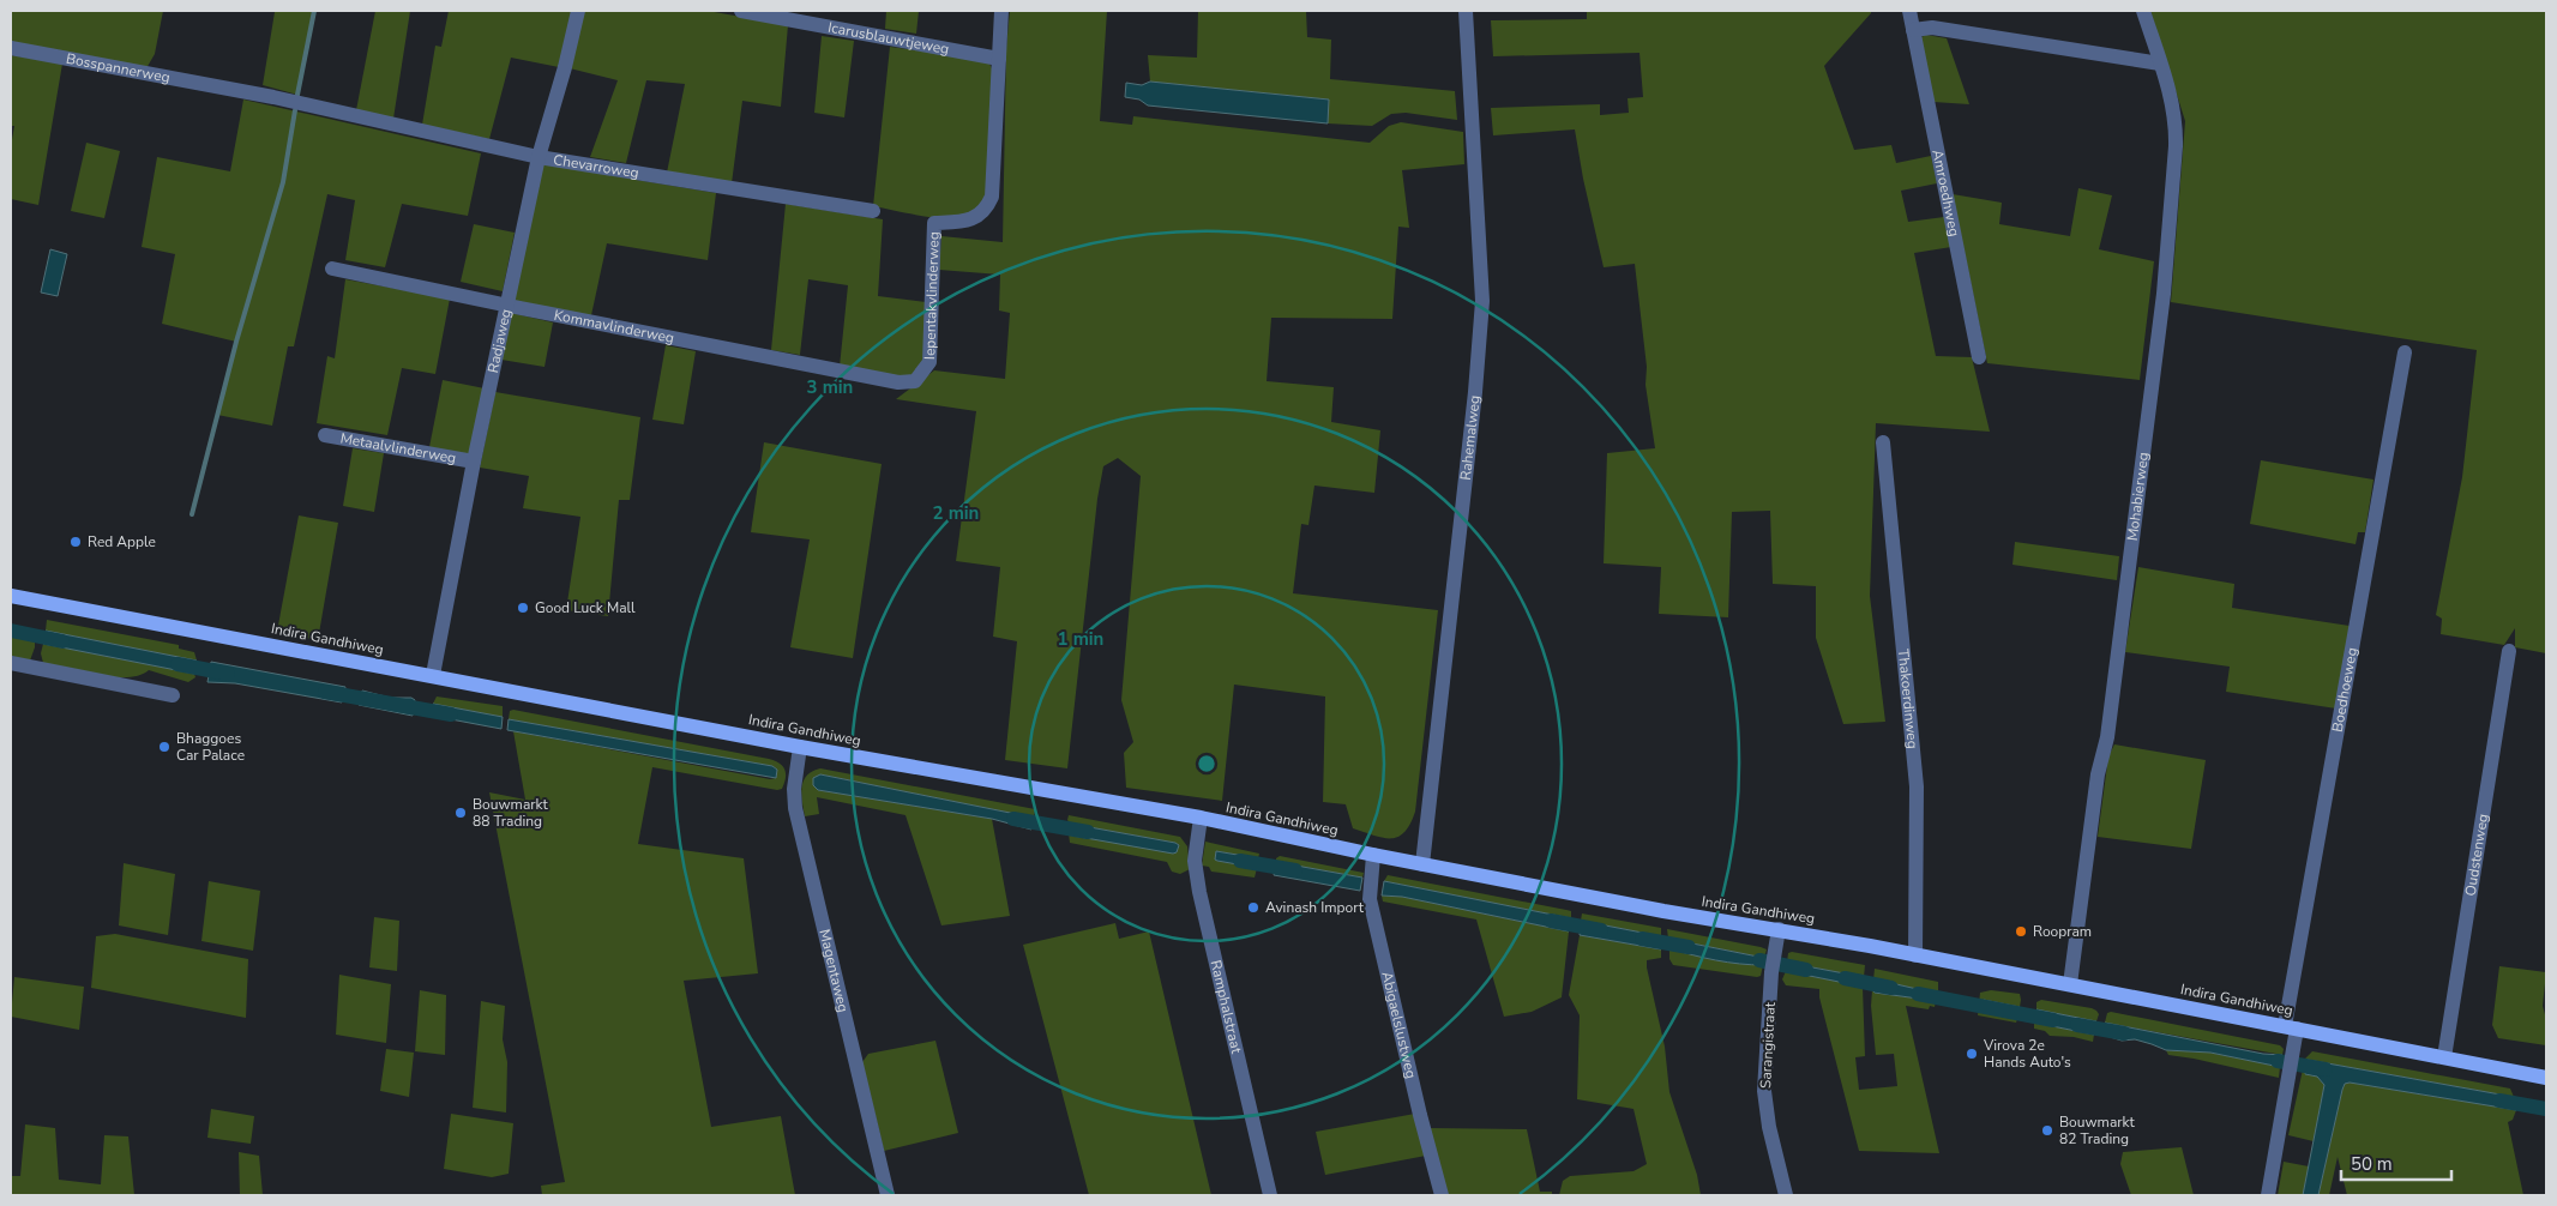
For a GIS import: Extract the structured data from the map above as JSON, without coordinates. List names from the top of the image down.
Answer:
{
  "streets": {
    "main road": ["Indira Gandhiweg"],
    "street": [
      "Icarusblauwtjeweg",
      "Bosspannerweg",
      "Chevarroweg",
      "Amroedhweg",
      "Iepentakvlinderweg",
      "Kommavlinderweg",
      "Radjaweg",
      "Rahemalweg",
      "Metaalvlinderweg",
      "Mohabierweg",
      "Boedhoeweg",
      "Thakoerdinweg",
      "Oudstenweg",
      "Magentaweg",
      "Ramphalstraat",
      "Abigaelslustweg",
      "Sarangistraat"
    ]
  },
  "crossings": [
    ["Icarusblauwtjeweg", "Iepentakvlinderweg"],
    ["Bosspannerweg", "Chevarroweg"],
    ["Chevarroweg", "Radjaweg"],
    ["Iepentakvlinderweg", "Kommavlinderweg"],
    ["Kommavlinderweg", "Radjaweg"],
    ["Radjaweg", "Metaalvlinderweg"],
    ["Radjaweg", "Indira Gandhiweg"],
    ["Rahemalweg", "Indira Gandhiweg"],
    ["Mohabierweg", "Indira Gandhiweg"],
    ["Indira Gandhiweg", "Boedhoeweg"],
    ["Indira Gandhiweg", "Thakoerdinweg"],
    ["Indira Gandhiweg", "Oudstenweg"],
    ["Indira Gandhiweg", "Magentaweg"],
    ["Indira Gandhiweg", "Ramphalstraat"],
    ["Indira Gandhiweg", "Abigaelslustweg"],
    ["Indira Gandhiweg", "Sarangistraat"]
  ],
  "places": [
    "Red Apple",
    "Good Luck Mall",
    "Bhaggoes Car Palace",
    "Bouwmarkt 88 Trading",
    "Avinash Import",
    "Roopram",
    "Virova 2e Hands Auto's",
    "Bouwmarkt 82 Trading"
  ],
  "scale_bar": "50 m",
  "rings": ["3 min", "2 min", "1 min"]
}
